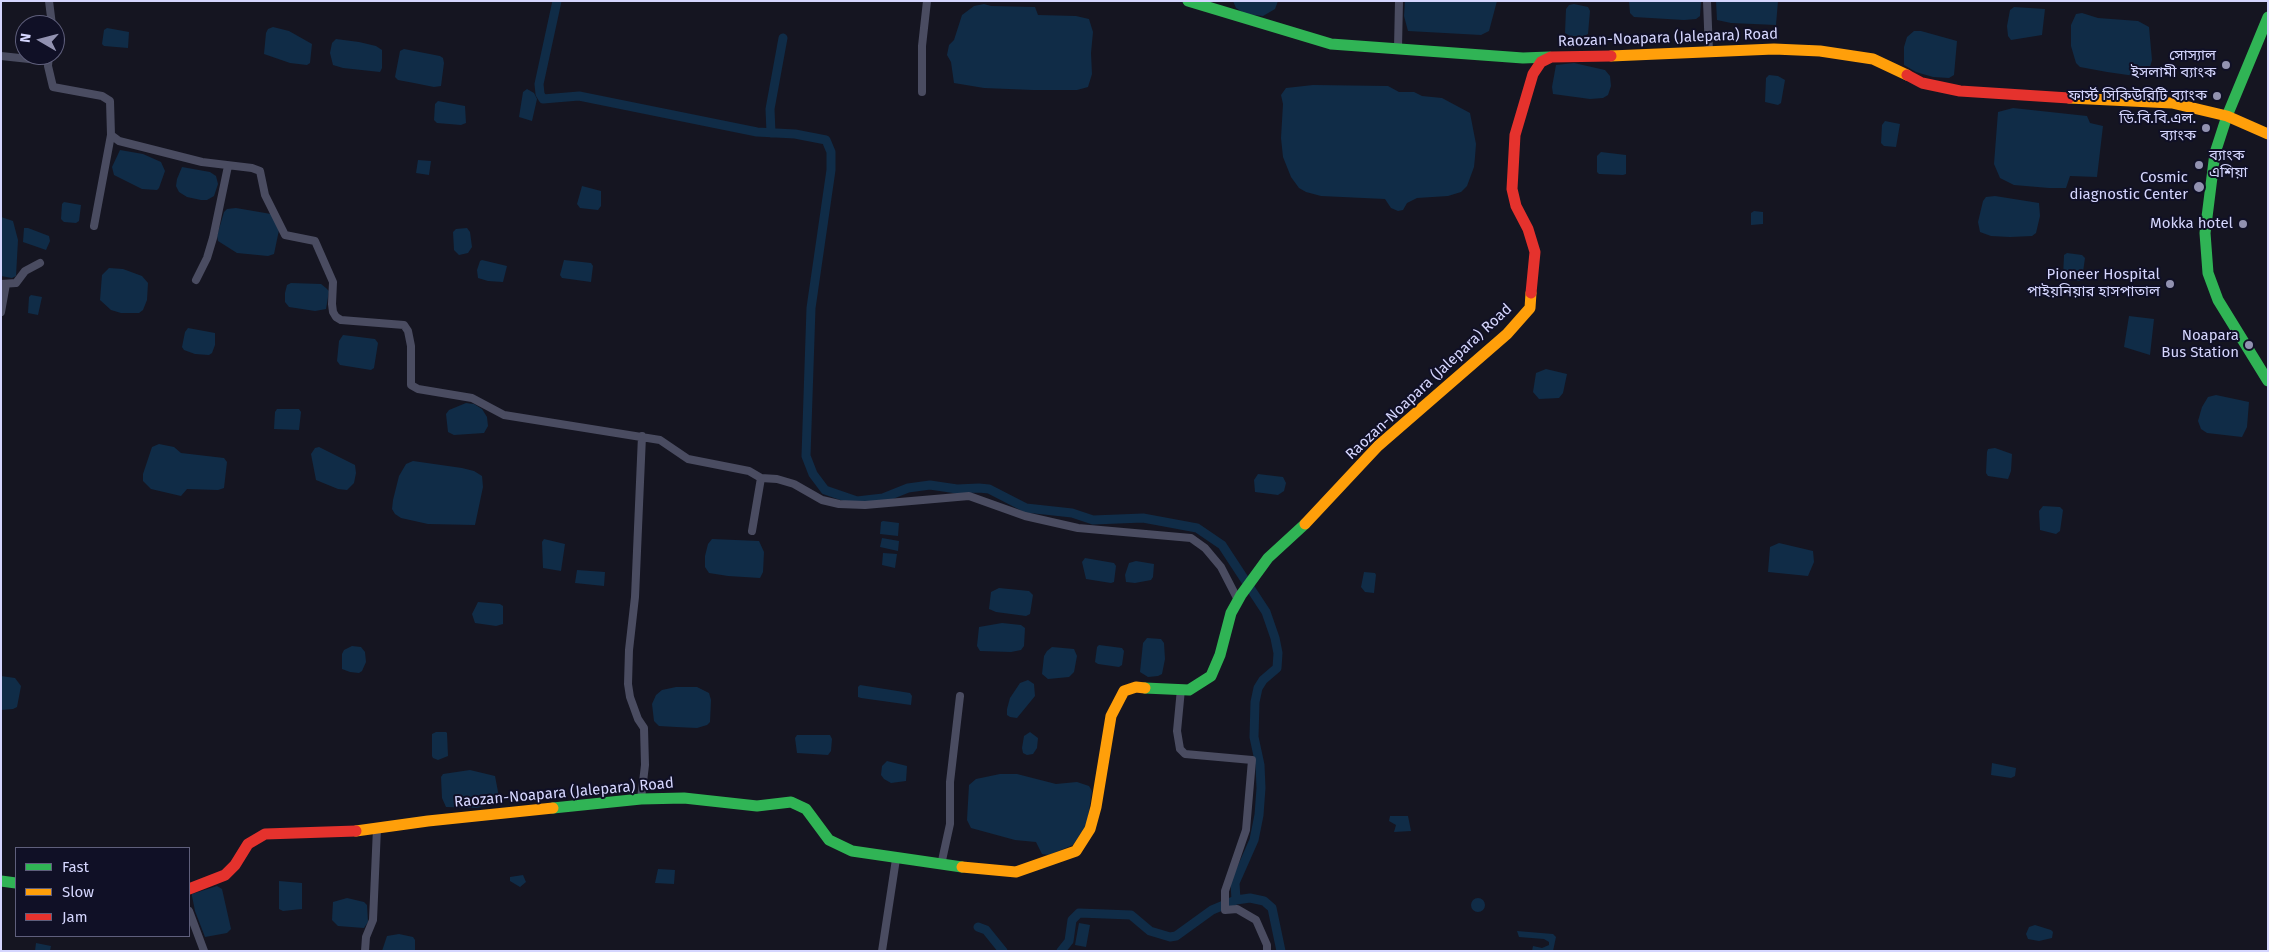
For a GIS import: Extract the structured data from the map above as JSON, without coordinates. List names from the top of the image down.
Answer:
{
  "streets": {
    "main road": ["Raozan-Noapara (Jalepara) Road"]
  },
  "places": [
    "সোস্যাল ইসলামী ব্যাংক",
    "ফার্স্ট সিকিউরিটি ব্যাংক",
    "ডি.বি.বি.এল. ব্যাংক",
    "ব্যাংক এশিয়া",
    "Cosmic diagnostic Center",
    "Mokka hotel",
    "Pioneer Hospital পাইয়নিয়ার হাসপাতাল",
    "Noapara Bus Station"
  ],
  "legend": ["Fast", "Slow", "Jam"],
  "north": "left"
}
